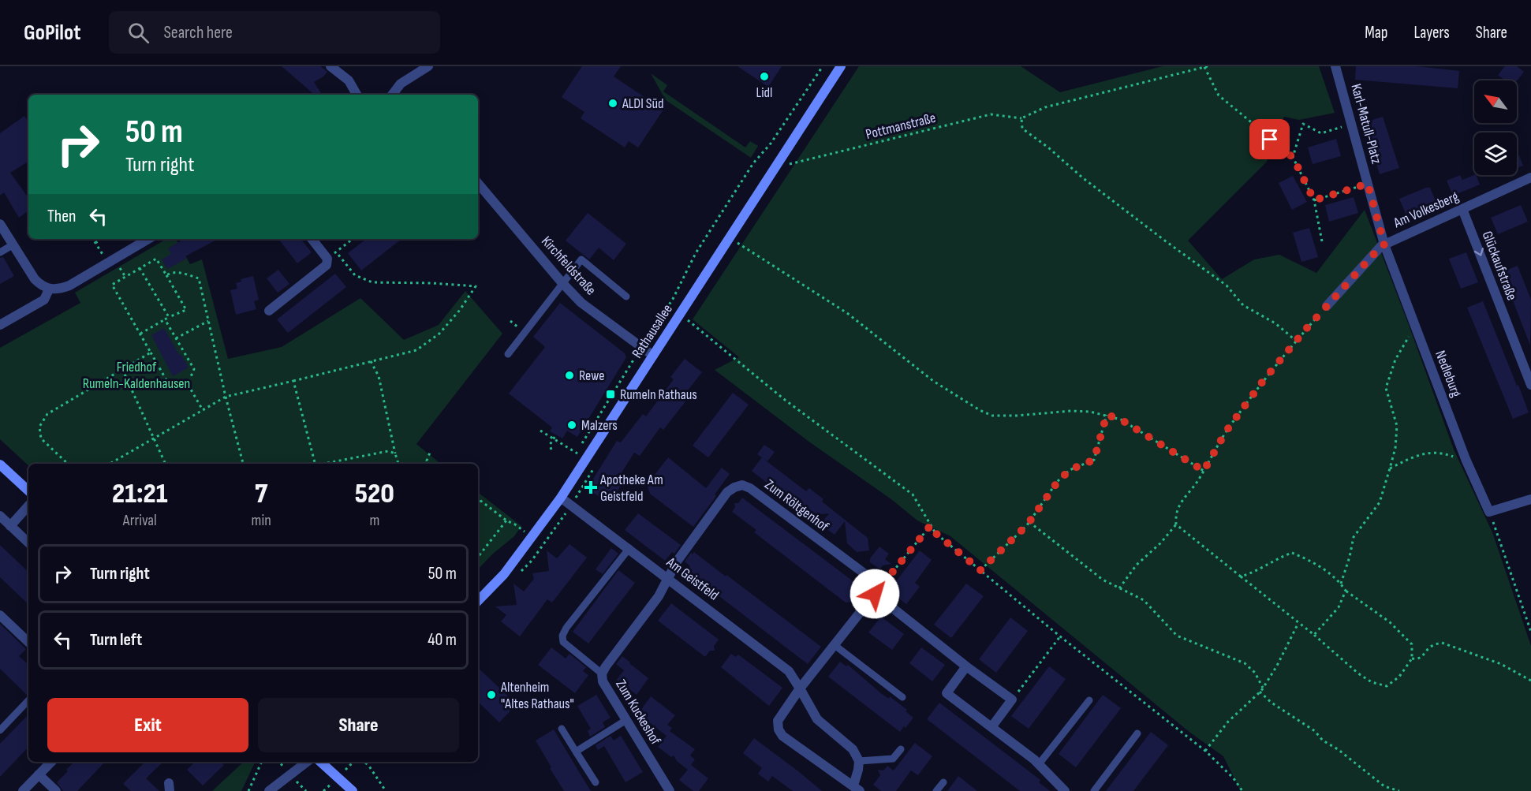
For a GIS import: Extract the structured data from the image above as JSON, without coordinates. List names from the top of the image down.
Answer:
{
  "streets": {
    "main road": ["Rathausallee"],
    "street": [
      "Karl-Matull-Platz",
      "Am Volkesberg",
      "Kirchfeldstraße",
      "Glückaufstraße",
      "Nedleburg",
      "Zum Röltgenhof",
      "Am Geistfeld",
      "Zum Kuckeshof"
    ],
    "path": ["Pottmanstraße"]
  },
  "crossings": [
    ["Karl-Matull-Platz", "Am Volkesberg"],
    ["Karl-Matull-Platz", "Nedleburg"],
    ["Am Volkesberg", "Glückaufstraße"],
    ["Am Volkesberg", "Nedleburg"],
    ["Kirchfeldstraße", "Rathausallee"],
    ["Rathausallee", "Am Geistfeld"],
    ["Zum Röltgenhof", "Am Geistfeld"],
    ["Zum Röltgenhof", "Zum Kuckeshof"],
    ["Am Geistfeld", "Zum Kuckeshof"]
  ],
  "one_way": ["Glückaufstraße"],
  "parks": ["Friedhof Rumeln-Kaldenhausen"],
  "places": {
    "other": [
      "Lidl",
      "ALDI Süd",
      "Rewe",
      "Malzers",
      "Altenheim \"Altes Rathaus\""
    ],
    "transit": ["Rumeln Rathaus"],
    "health": ["Apotheke Am Geistfeld"]
  },
  "north": "top left",
  "page": {
    "header": "GoPilot",
    "search": "Search here",
    "nav": ["Map", "Layers", "Share"],
    "turn": ["50 m", "Turn right"],
    "then": "Then",
    "eta": [
      "21:21",
      "Arrival",
      "7",
      "min",
      "520",
      "m"
    ],
    "list": [
      {
        "name": "Turn right",
        "value": "50 m"
      },
      {
        "name": "Turn left",
        "value": "40 m"
      }
    ],
    "buttons": ["Exit", "Share"]
  }
}
